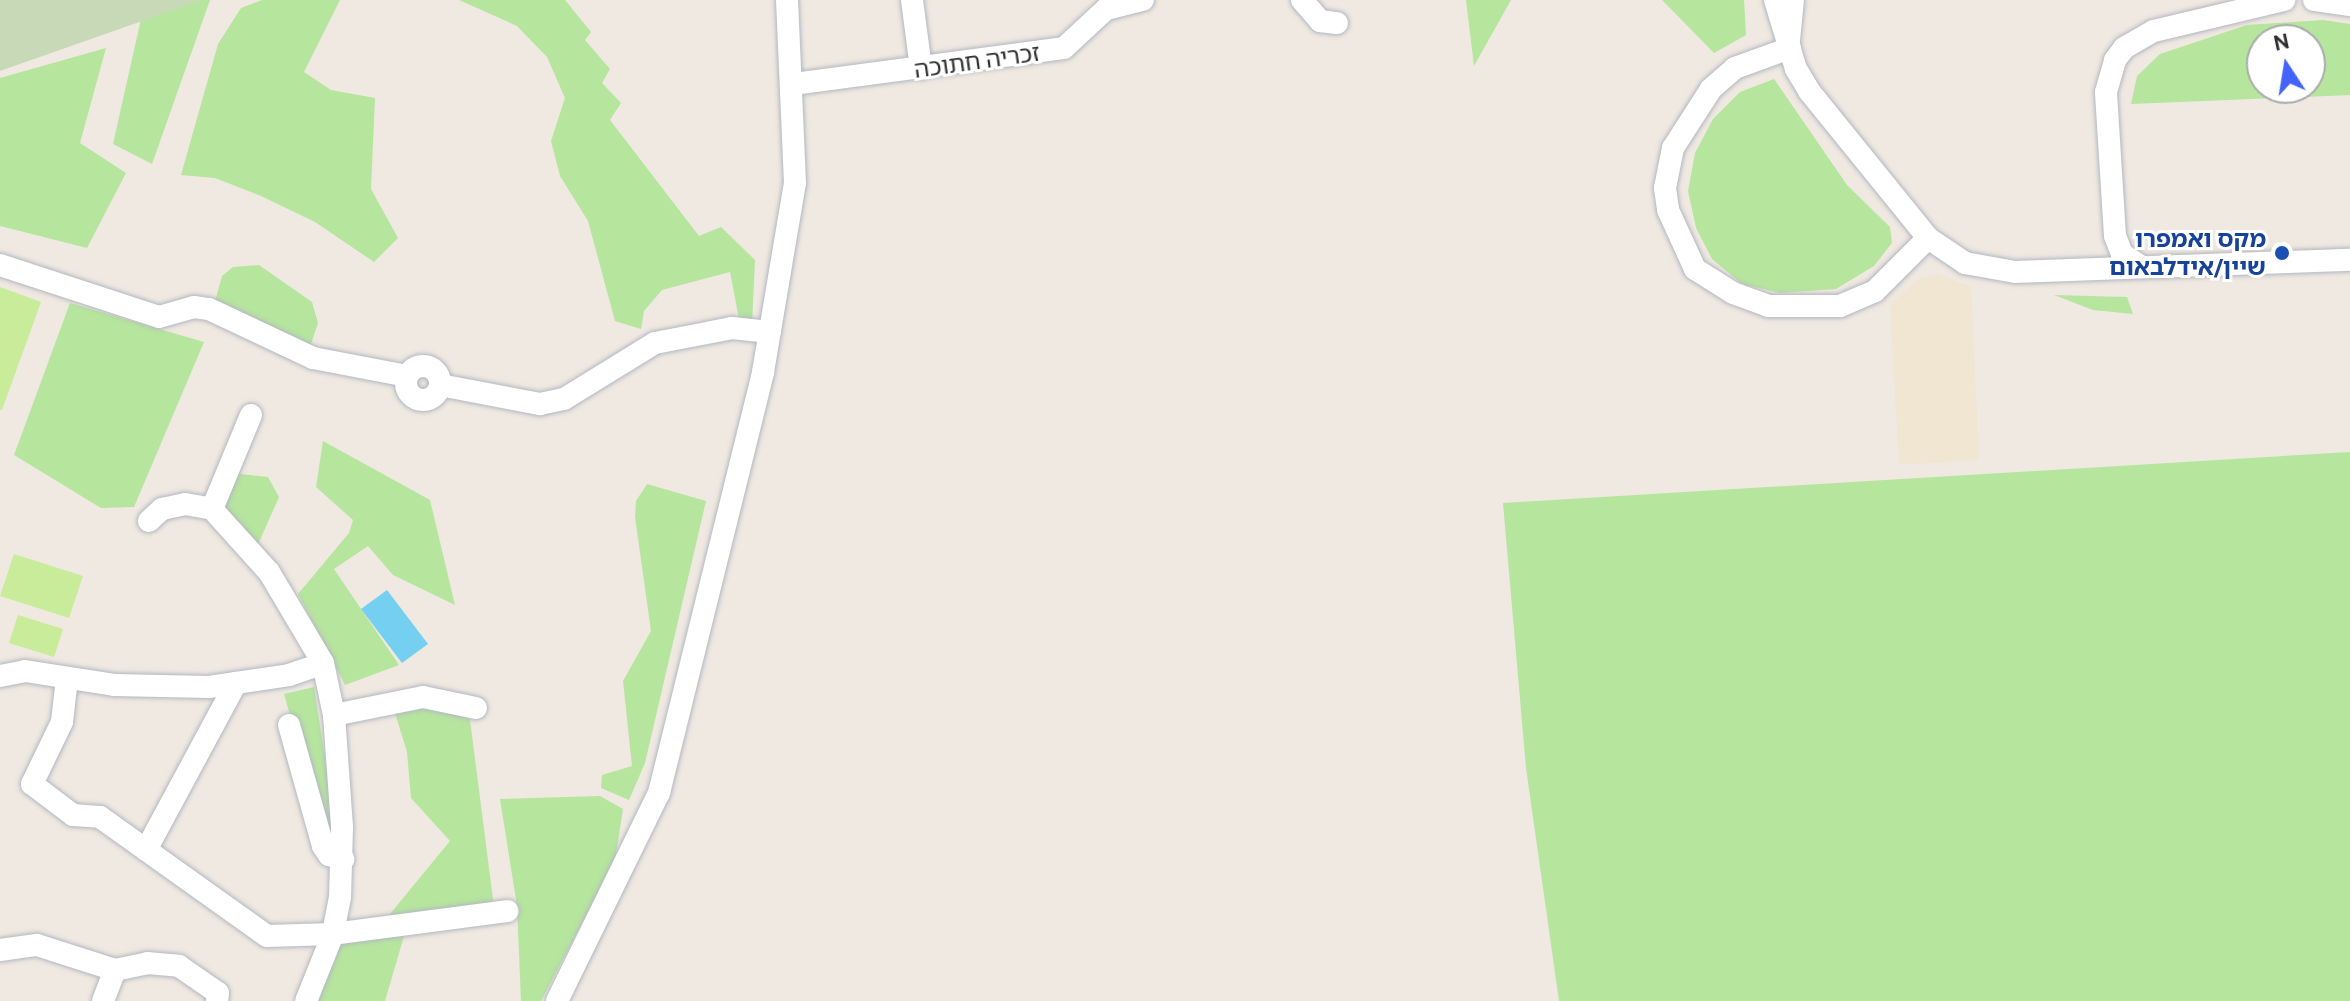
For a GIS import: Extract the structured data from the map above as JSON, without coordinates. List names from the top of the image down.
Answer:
{
  "streets": {
    "street": ["זכריה חתוכה"]
  },
  "places": ["מקס ואמפרו שיין/אידלבאום"],
  "north": "top"
}
